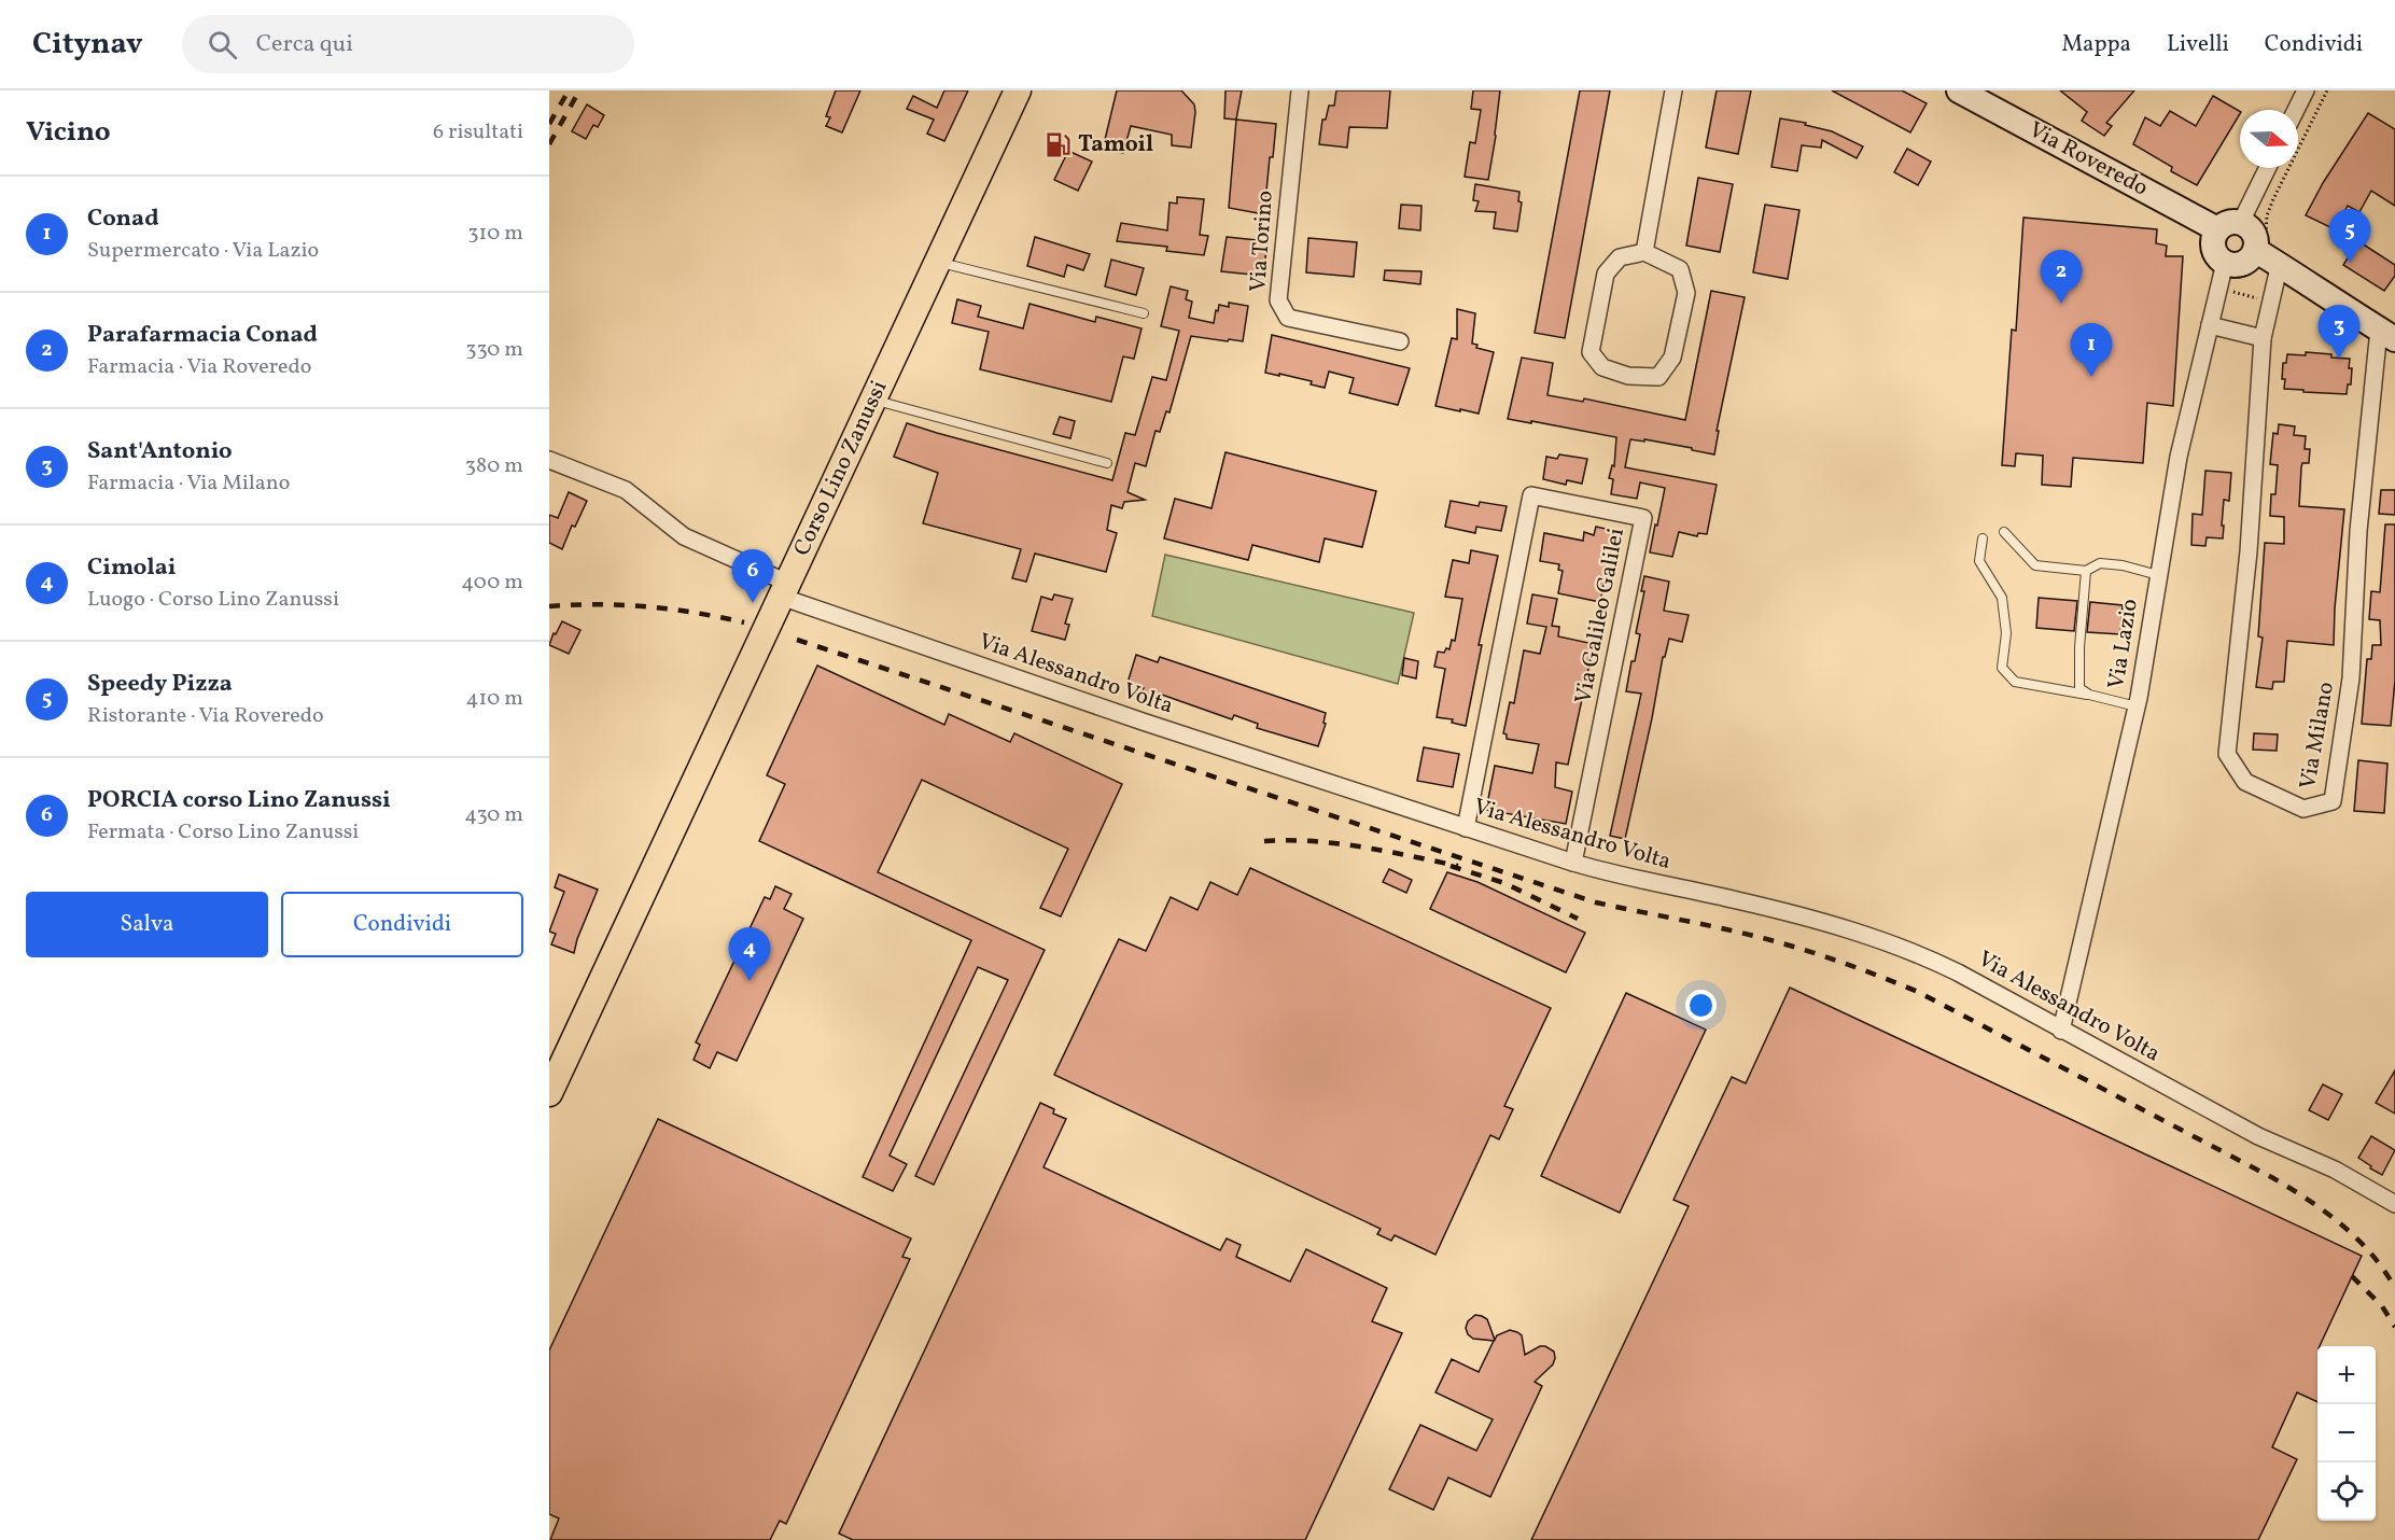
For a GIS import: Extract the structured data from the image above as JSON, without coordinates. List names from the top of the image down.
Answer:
{
  "streets": {
    "main road": ["Via Roveredo", "Corso Lino Zanussi"],
    "street": [
      "Via Torino",
      "Via Galileo Galilei",
      "Via Lazio",
      "Via Alessandro Volta",
      "Via Milano"
    ]
  },
  "crossings": [
    ["Via Roveredo", "Via Lazio"],
    ["Corso Lino Zanussi", "Via Alessandro Volta"],
    ["Via Galileo Galilei", "Via Alessandro Volta"],
    ["Via Lazio", "Via Alessandro Volta"]
  ],
  "places": {
    "fuel station": ["Tamoil"]
  },
  "north": "right",
  "page": {
    "header": "Citynav",
    "search": "Cerca qui",
    "nav": ["Mappa", "Livelli", "Condividi"],
    "heading": ["Vicino", "6 risultati"],
    "list": [
      {
        "mark": "1",
        "name": "Conad",
        "note": "Supermercato · Via Lazio",
        "value": "310 m"
      },
      {
        "mark": "2",
        "name": "Parafarmacia Conad",
        "note": "Farmacia · Via Roveredo",
        "value": "330 m"
      },
      {
        "mark": "3",
        "name": "Sant'Antonio",
        "note": "Farmacia · Via Milano",
        "value": "380 m"
      },
      {
        "mark": "4",
        "name": "Cimolai",
        "note": "Luogo · Corso Lino Zanussi",
        "value": "400 m"
      },
      {
        "mark": "5",
        "name": "Speedy Pizza",
        "note": "Ristorante · Via Roveredo",
        "value": "410 m"
      },
      {
        "mark": "6",
        "name": "PORCIA corso Lino Zanussi",
        "note": "Fermata · Corso Lino Zanussi",
        "value": "430 m"
      }
    ],
    "pins": [
      "5",
      "2",
      "3",
      "1",
      "6",
      "4"
    ],
    "buttons": ["Salva", "Condividi"],
    "map_buttons": ["+", "−"]
  }
}
